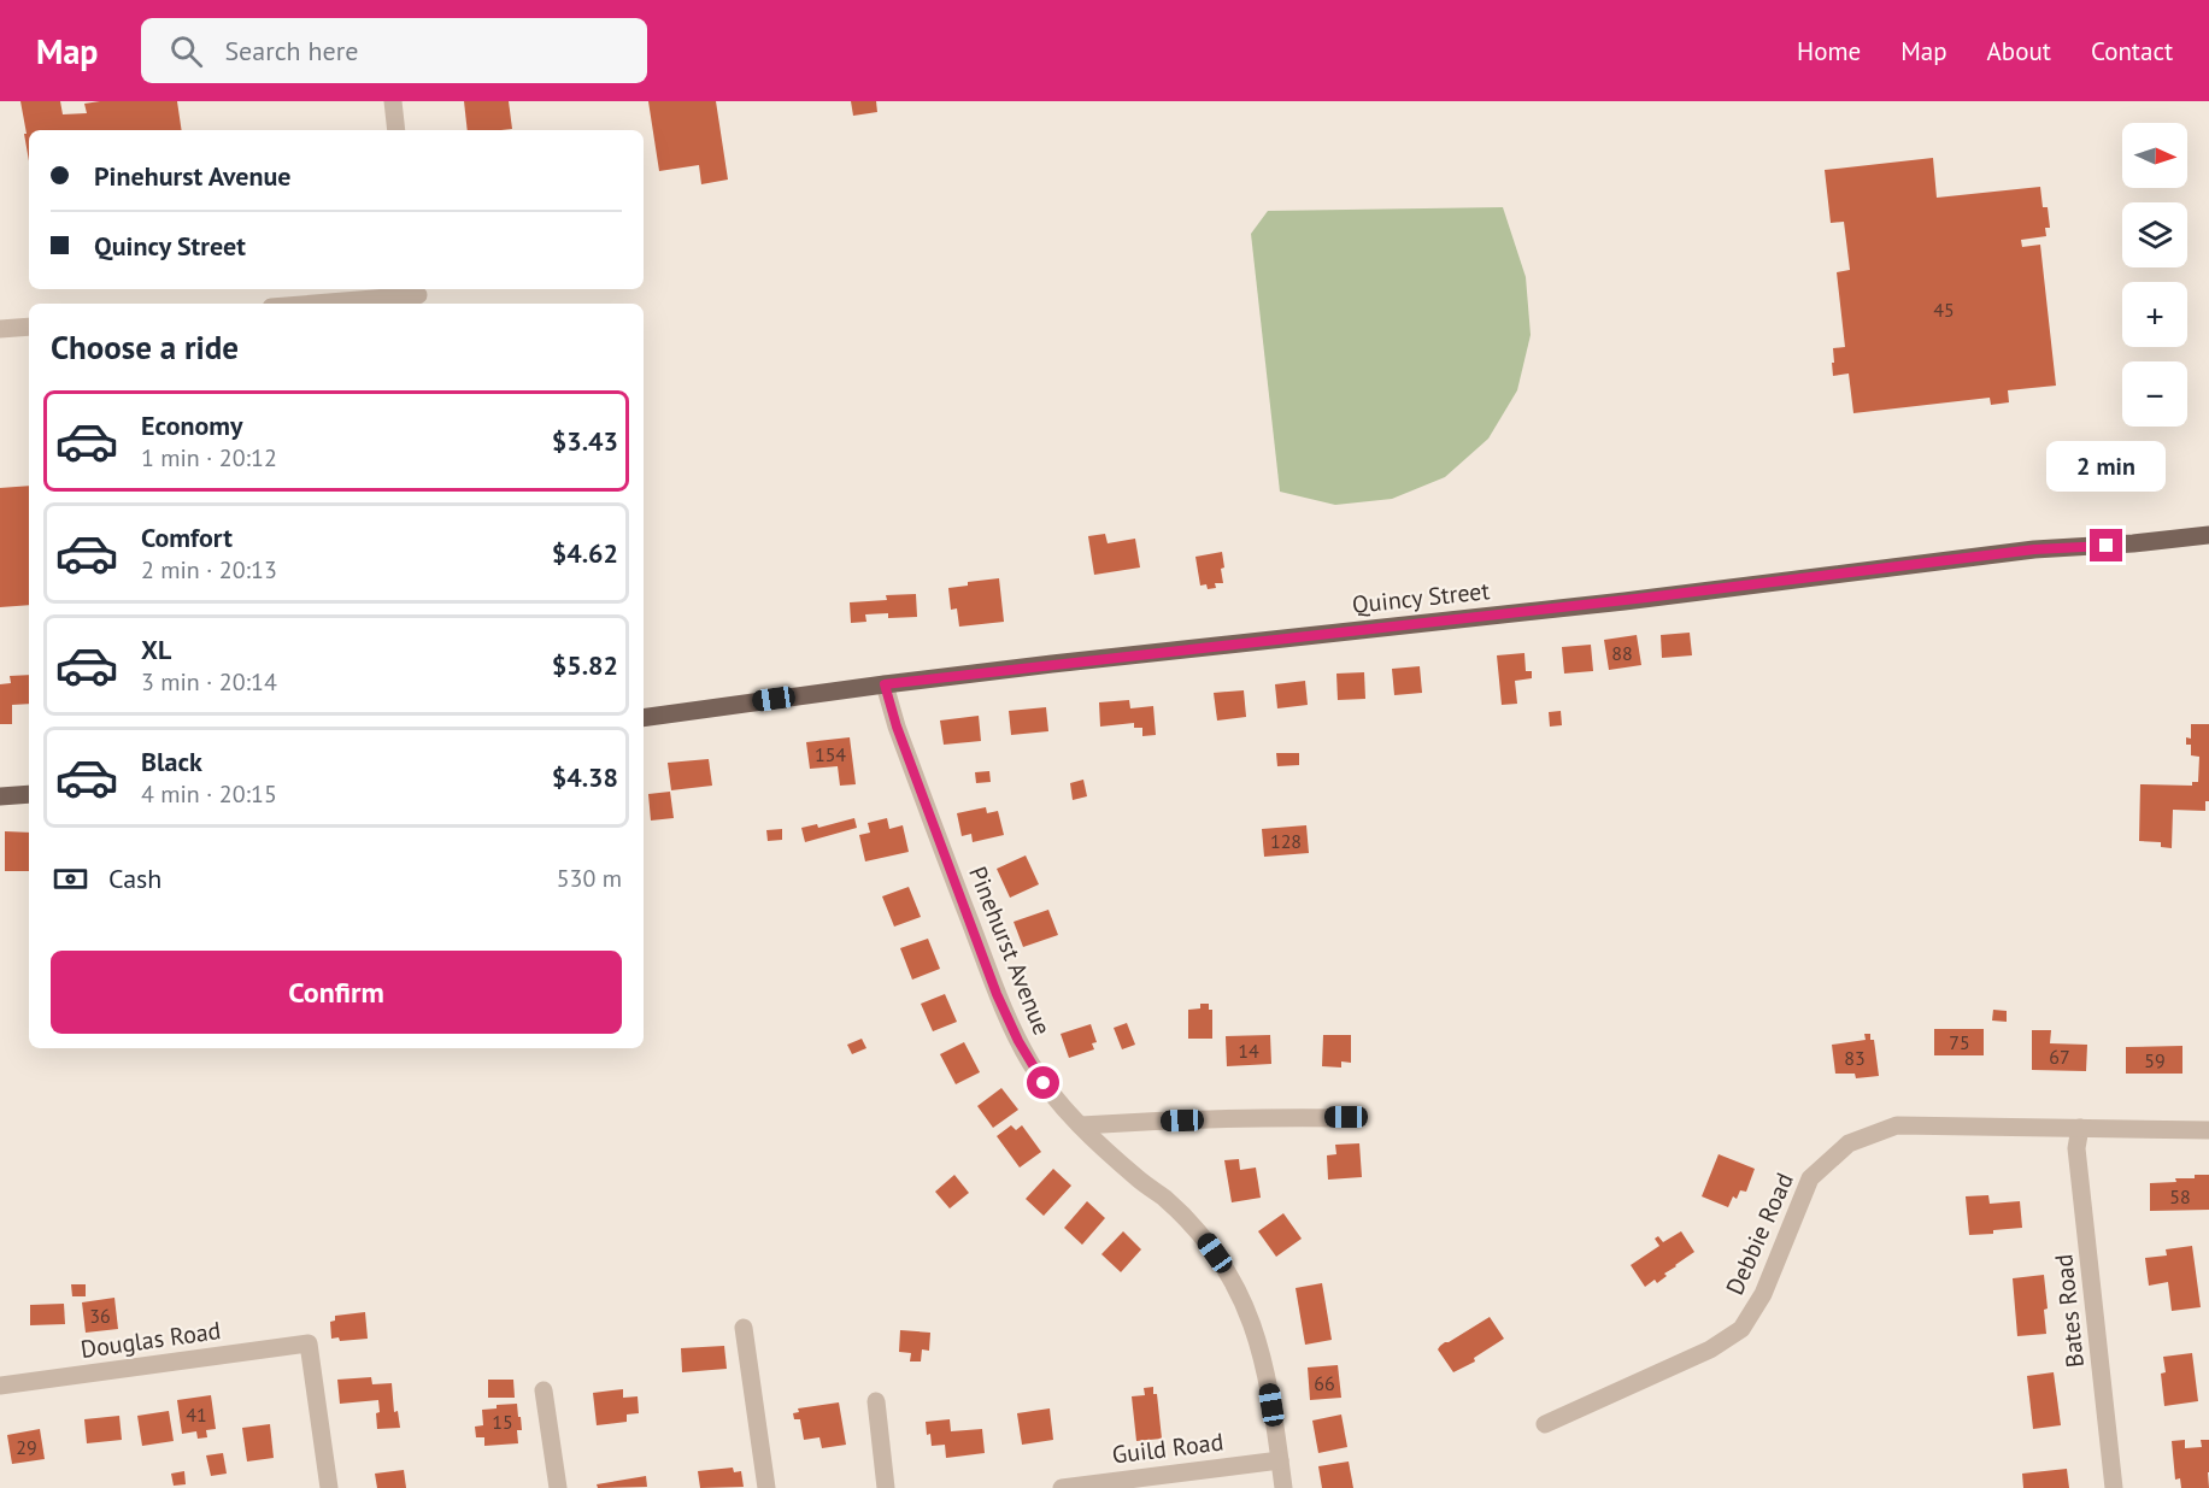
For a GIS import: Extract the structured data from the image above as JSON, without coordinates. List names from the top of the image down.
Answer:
{
  "streets": {
    "main road": ["Quincy Street"],
    "street": [
      "Pinehurst Avenue",
      "Debbie Road",
      "Bates Road",
      "Douglas Road",
      "Guild Road"
    ]
  },
  "crossings": [
    ["Quincy Street", "Pinehurst Avenue"],
    ["Pinehurst Avenue", "Guild Road"],
    ["Debbie Road", "Bates Road"]
  ],
  "house_numbers": [
    "45",
    "88",
    "154",
    "128",
    "75",
    "14",
    "67",
    "83",
    "59",
    "58",
    "36",
    "66",
    "41",
    "15",
    "29"
  ],
  "north": "right",
  "page": {
    "header": "Map",
    "search": "Search here",
    "nav": [
      "Home",
      "Map",
      "About",
      "Contact"
    ],
    "map_buttons": ["+", "−"],
    "banner": ["Pinehurst Avenue", "Quincy Street"],
    "heading": "Choose a ride",
    "list": [
      {
        "name": "Economy",
        "note": "1 min · 20:12",
        "value": "$3.43"
      },
      {
        "name": "Comfort",
        "note": "2 min · 20:13",
        "value": "$4.62"
      },
      {
        "name": "XL",
        "note": "3 min · 20:14",
        "value": "$5.82"
      },
      {
        "name": "Black",
        "note": "4 min · 20:15",
        "value": "$4.38"
      }
    ],
    "bubble": "2 min",
    "pay": ["Cash", "530 m"],
    "buttons": "Confirm"
  }
}
